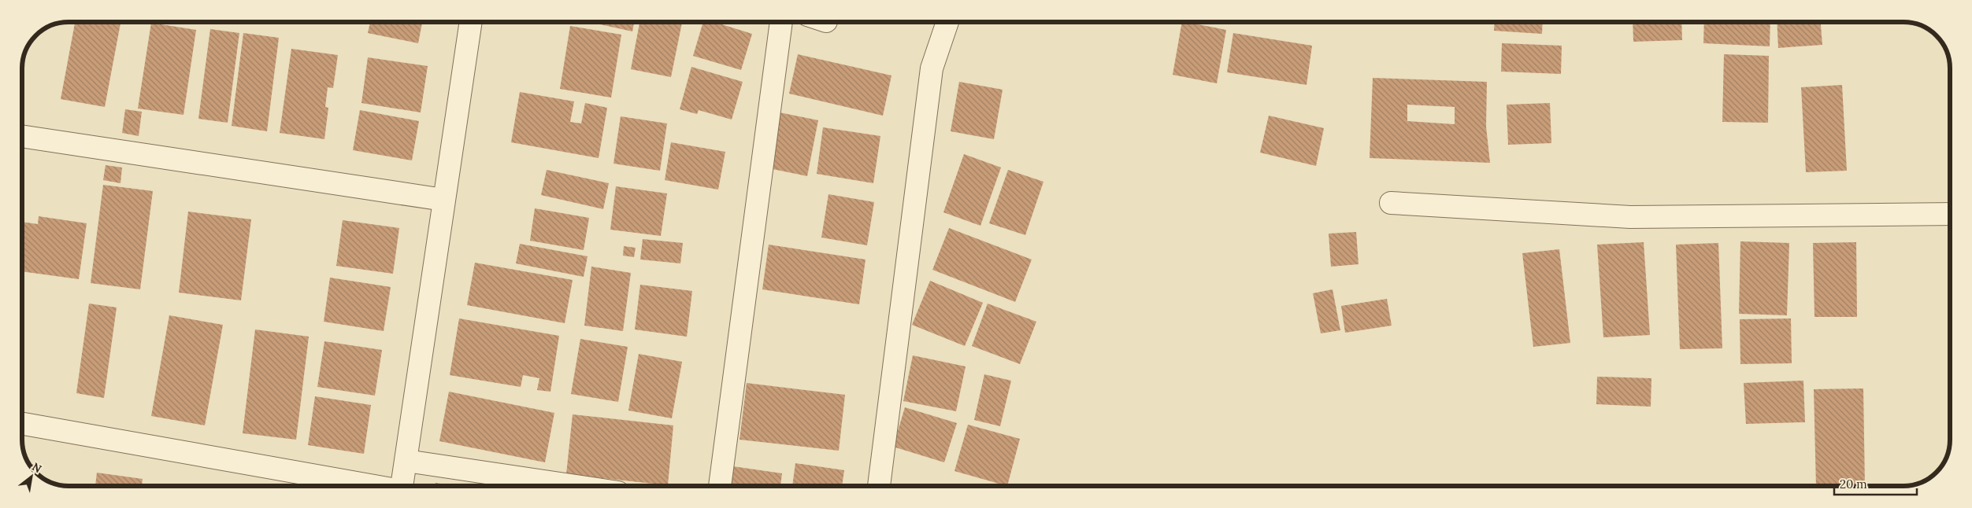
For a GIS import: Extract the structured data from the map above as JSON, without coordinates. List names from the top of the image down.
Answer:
{
  "scale_bar": "20 m",
  "north": "top right"
}
